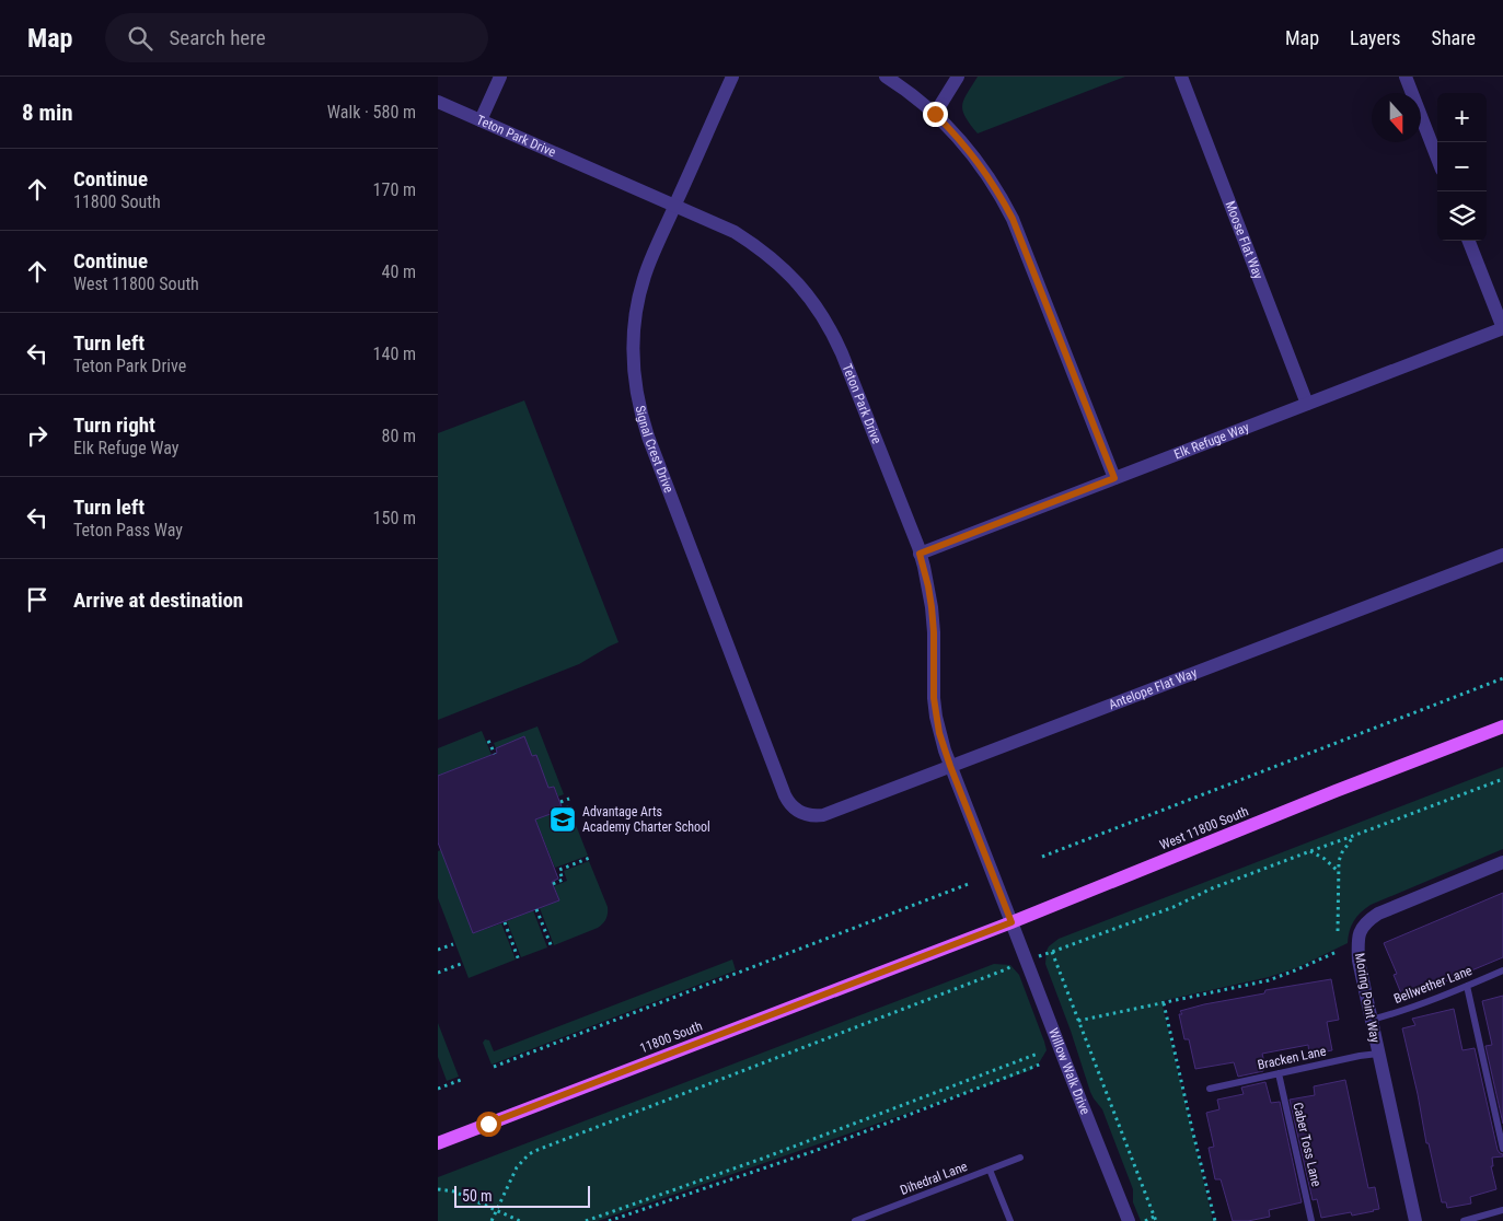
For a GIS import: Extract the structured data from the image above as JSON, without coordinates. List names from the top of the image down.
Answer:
{
  "streets": {
    "main road": ["West 11800 South", "11800 South"],
    "street": [
      "Teton Park Drive",
      "Moose Flat Way",
      "Elk Refuge Way",
      "Signal Crest Drive",
      "Antelope Flat Way",
      "Moring Point Way",
      "Willow Walk Drive"
    ],
    "lane": [
      "Bellwether Lane",
      "Bracken Lane",
      "Caber Toss Lane",
      "Dihedral Lane"
    ]
  },
  "crossings": [
    ["Teton Park Drive", "Elk Refuge Way"],
    ["Teton Park Drive", "Signal Crest Drive"],
    ["Teton Park Drive", "Antelope Flat Way"],
    ["Teton Park Drive", "West 11800 South"],
    ["Teton Park Drive", "Willow Walk Drive"],
    ["Moose Flat Way", "Elk Refuge Way"],
    ["Signal Crest Drive", "Antelope Flat Way"],
    ["West 11800 South", "11800 South"],
    ["West 11800 South", "Willow Walk Drive"],
    ["Bellwether Lane", "Moring Point Way"],
    ["Moring Point Way", "Bracken Lane"],
    ["Bracken Lane", "Caber Toss Lane"]
  ],
  "places": {
    "school or university": ["Advantage Arts Academy Charter School"]
  },
  "scale_bar": "50 m",
  "north": "bottom",
  "page": {
    "header": "Map",
    "search": "Search here",
    "nav": ["Map", "Layers", "Share"],
    "heading": ["8 min", "Walk · 580 m"],
    "map_buttons": ["+", "−"],
    "list": [
      ["Continue", "11800 South", "170 m"],
      ["Continue", "West 11800 South", "40 m"],
      ["Turn left", "Teton Park Drive", "140 m"],
      ["Turn right", "Elk Refuge Way", "80 m"],
      ["Turn left", "Teton Pass Way", "150 m"],
      "Arrive at destination"
    ],
    "scale": "50 m"
  }
}
